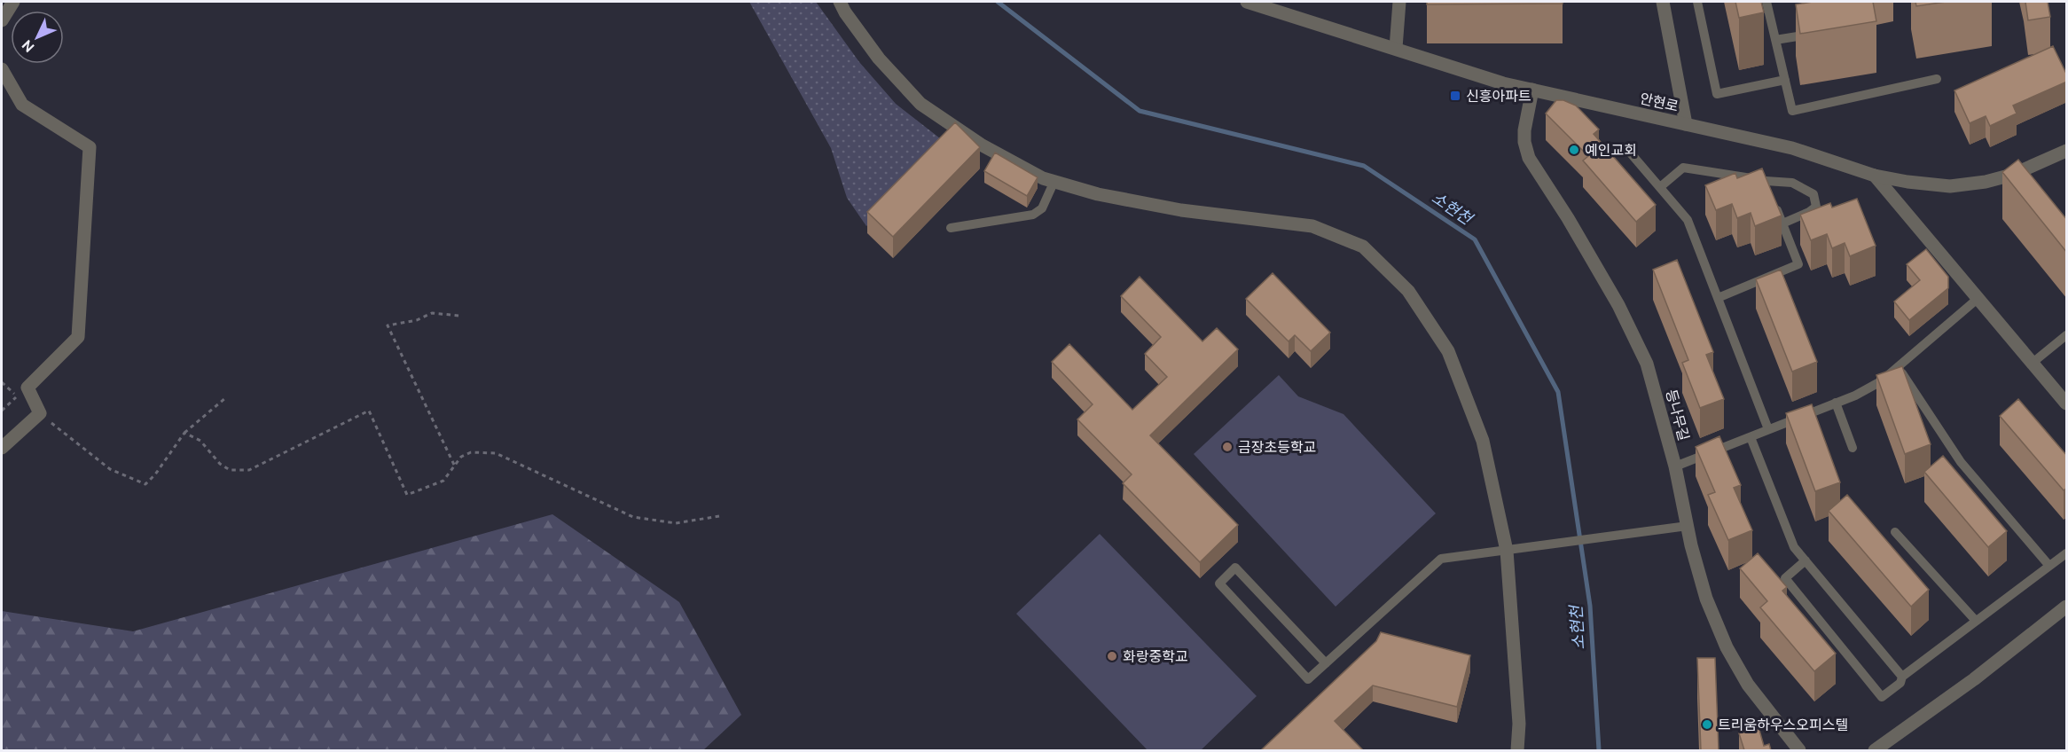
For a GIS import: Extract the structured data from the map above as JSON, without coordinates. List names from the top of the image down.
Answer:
{
  "streets": {
    "street": ["안현로", "등나무길"]
  },
  "crossings": [
    ["안현로", "등나무길"]
  ],
  "water": ["소현천"],
  "places": {
    "transit": ["신흥아파트"],
    "other": [
      "예인교회",
      "금장초등학교",
      "화랑중학교",
      "트리움하우스오피스텔"
    ]
  },
  "north": "bottom left"
}
